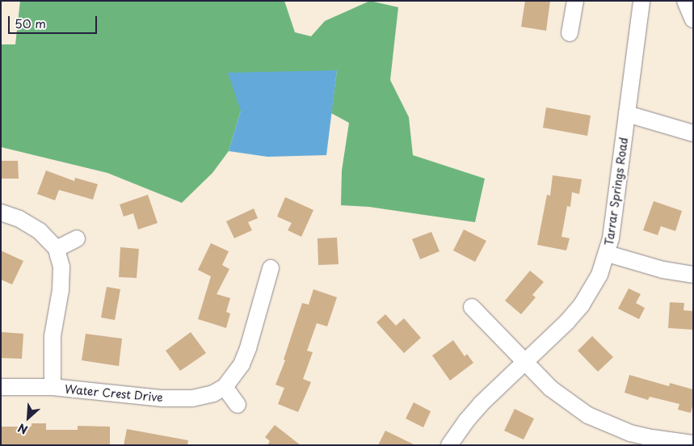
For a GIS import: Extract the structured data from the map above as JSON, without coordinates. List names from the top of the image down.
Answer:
{
  "streets": {
    "street": ["Tarrar Springs Road", "Water Crest Drive"]
  },
  "scale_bar": "50 m",
  "north": "bottom left"
}
